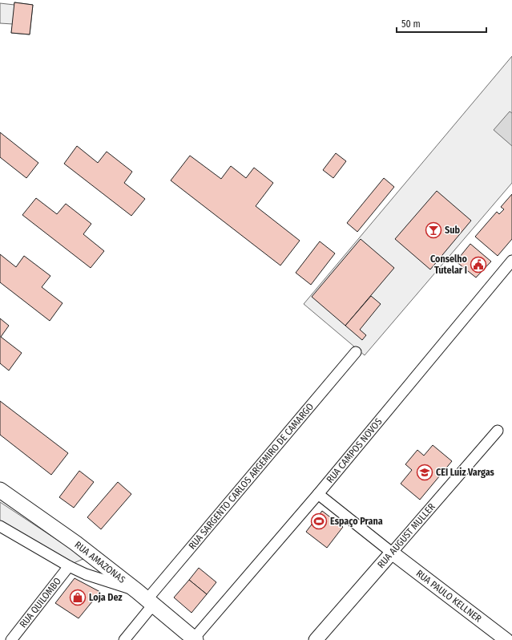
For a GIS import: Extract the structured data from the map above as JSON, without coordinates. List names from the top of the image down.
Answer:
{
  "streets": {
    "main road": ["RUA AMAZONAS"],
    "street": [
      "RUA CAMPOS NOVOS",
      "RUA SARGENTO CARLOS ARGEMIRO DE CAMARGO",
      "RUA AUGUST MULLER",
      "RUA PAULO KELLNER",
      "RUA QUILOMBO"
    ]
  },
  "crossings": [
    ["RUA CAMPOS NOVOS", "RUA AMAZONAS"],
    ["RUA SARGENTO CARLOS ARGEMIRO DE CAMARGO", "RUA AMAZONAS"],
    ["RUA AUGUST MULLER", "RUA PAULO KELLNER"]
  ],
  "places": {
    "bar": ["Sub"],
    "public building": ["Conselho Tutelar I"],
    "school or university": ["CEI Luiz Vargas"],
    "sports": ["Espaço Prana"],
    "shop": ["Loja Dez"]
  },
  "scale_bar": "50 m"
}
